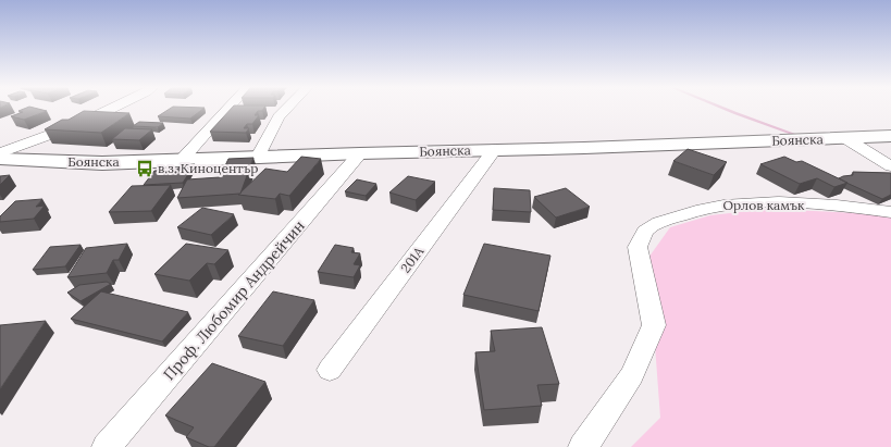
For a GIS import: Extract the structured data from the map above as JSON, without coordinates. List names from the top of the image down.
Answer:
{
  "streets": {
    "main road": ["Боянска"],
    "street": ["Орлов камък", "201А", "Проф. Любомир Андрейчин"]
  },
  "crossings": [
    ["Боянска", "201А"],
    ["Боянска", "Проф. Любомир Андрейчин"]
  ],
  "places": {
    "bus stop": ["в.з. Киноцентър"]
  }
}
